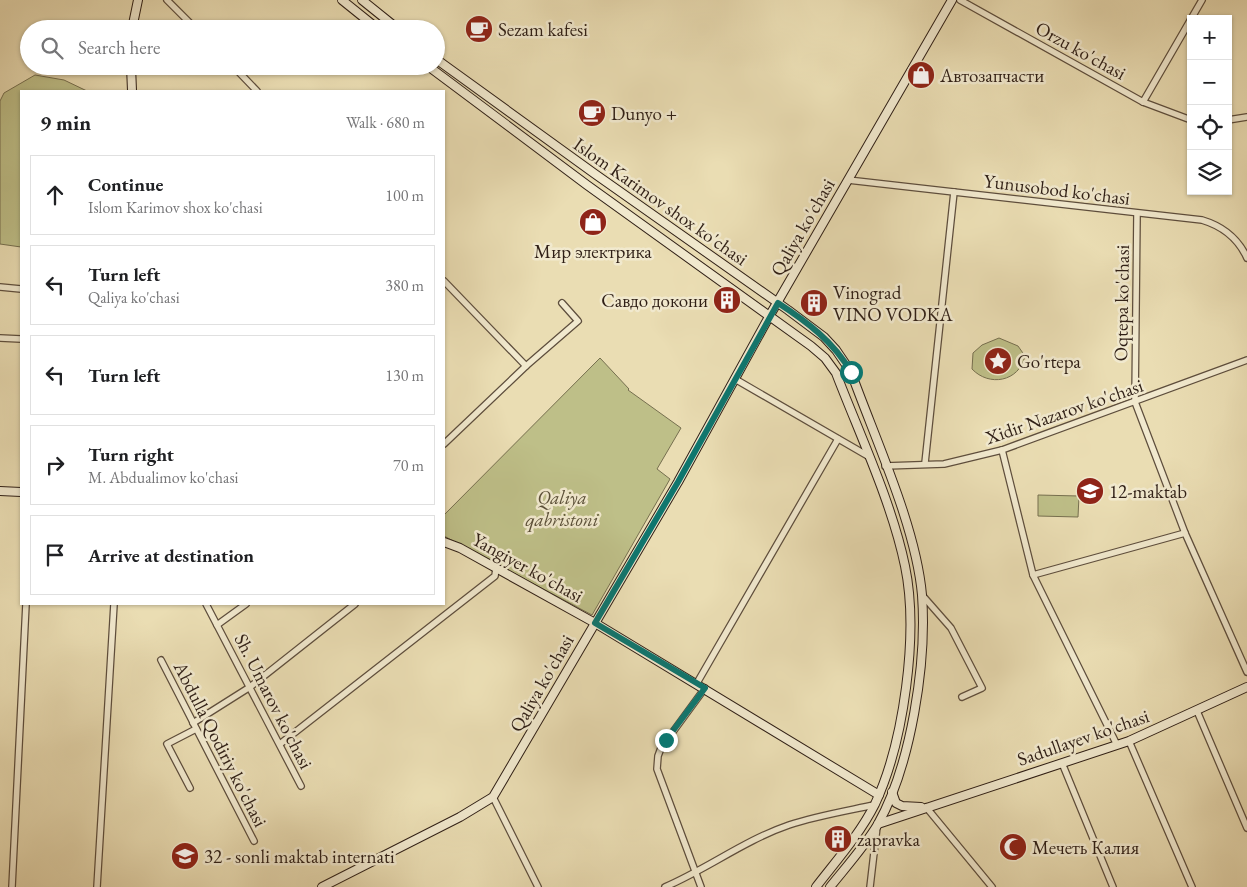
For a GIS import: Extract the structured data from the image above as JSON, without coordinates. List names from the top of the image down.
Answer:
{
  "streets": {
    "main road": [
      "Islom Karimov shox ko'chasi",
      "Qaliya ko'chasi",
      "Yangiyer ko'chasi",
      "Sadullayev ko'chasi"
    ],
    "street": [
      "Orzu ko'chasi",
      "Yunusobod ko'chasi",
      "Oqtepa ko'chasi",
      "Xidir Nazarov ko'chasi",
      "Sh. Umarov ko'chasi",
      "Abdulla Qodiriy ko'chasi"
    ]
  },
  "crossings": [
    ["Yunusobod ko'chasi", "Qaliya ko'chasi"],
    ["Yunusobod ko'chasi", "Oqtepa ko'chasi"],
    ["Islom Karimov shox ko'chasi", "Qaliya ko'chasi"],
    ["Islom Karimov shox ko'chasi", "Xidir Nazarov ko'chasi"],
    ["Islom Karimov shox ko'chasi", "Yangiyer ko'chasi"],
    ["Islom Karimov shox ko'chasi", "Sadullayev ko'chasi"],
    ["Qaliya ko'chasi", "Yangiyer ko'chasi"],
    ["Oqtepa ko'chasi", "Xidir Nazarov ko'chasi"]
  ],
  "parks": ["Qaliya qabristoni"],
  "places": {
    "cafe": ["Sezam kafesi", "Dunyo +"],
    "shop": ["Автозапчасти", "Мир электрика"],
    "building": ["Савдо докони", "Vinograd VINO VODKA", "zapravka"],
    "place": ["Go'rtepa"],
    "school or university": ["12-maktab", "32 - sonli maktab internati"],
    "mosque": ["Мечеть Калия"]
  },
  "page": {
    "map_buttons": ["+", "−"],
    "search": "Search here",
    "heading": ["9 min", "Walk · 680 m"],
    "list": [
      ["Continue", "Islom Karimov shox ko'chasi", "100 m"],
      ["Turn left", "Qaliya ko'chasi", "380 m"],
      ["Turn left", "130 m"],
      ["Turn right", "M. Abdualimov ko'chasi", "70 m"],
      "Arrive at destination"
    ]
  }
}
